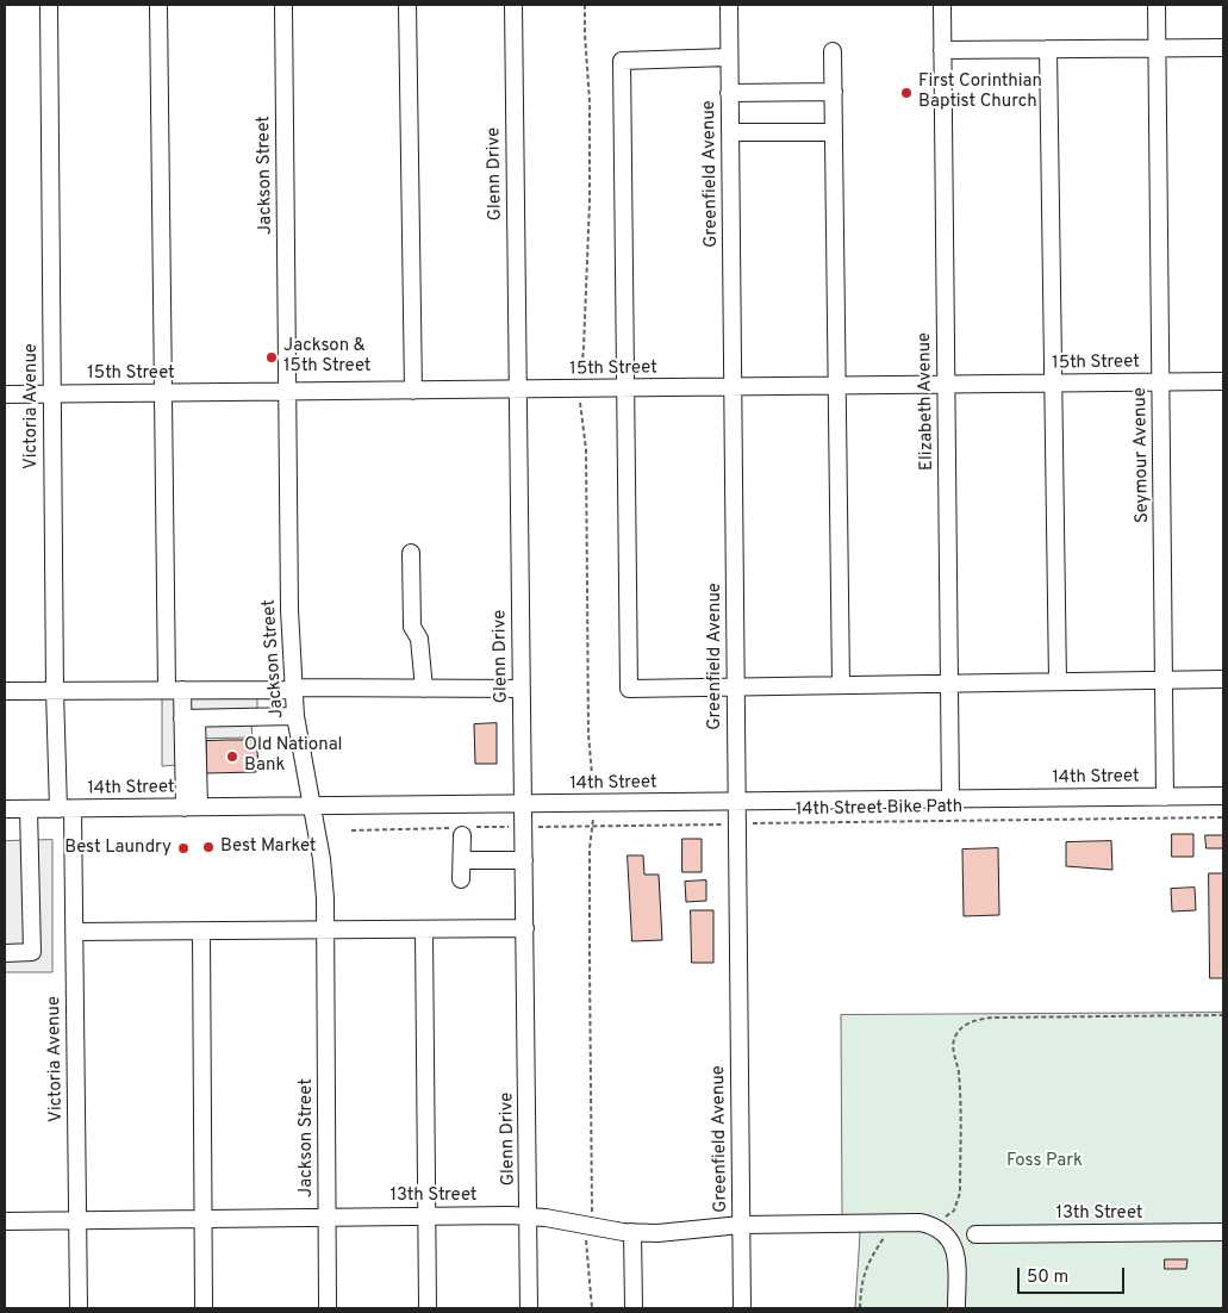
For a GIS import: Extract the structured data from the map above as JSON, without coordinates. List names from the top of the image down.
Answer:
{
  "streets": {
    "street": [
      "Glenn Drive",
      "Greenfield Avenue",
      "Jackson Street",
      "15th Street",
      "Elizabeth Avenue",
      "Victoria Avenue",
      "Seymour Avenue",
      "14th Street",
      "13th Street"
    ],
    "path": ["14th Street Bike Path"]
  },
  "crossings": [
    ["Glenn Drive", "15th Street"],
    ["Glenn Drive", "14th Street"],
    ["Glenn Drive", "13th Street"],
    ["Greenfield Avenue", "15th Street"],
    ["Greenfield Avenue", "14th Street"],
    ["Greenfield Avenue", "14th Street Bike Path"],
    ["Greenfield Avenue", "13th Street"],
    ["Jackson Street", "15th Street"],
    ["Jackson Street", "14th Street"],
    ["Jackson Street", "13th Street"],
    ["15th Street", "Elizabeth Avenue"],
    ["15th Street", "Victoria Avenue"],
    ["15th Street", "Seymour Avenue"],
    ["Elizabeth Avenue", "14th Street"],
    ["Victoria Avenue", "14th Street"],
    ["Victoria Avenue", "13th Street"],
    ["Seymour Avenue", "14th Street"]
  ],
  "parks": ["Foss Park"],
  "places": [
    "First Corinthian Baptist Church",
    "Jackson & 15th Street",
    "Old National Bank",
    "Best Market",
    "Best Laundry"
  ],
  "scale_bar": "50 m"
}
